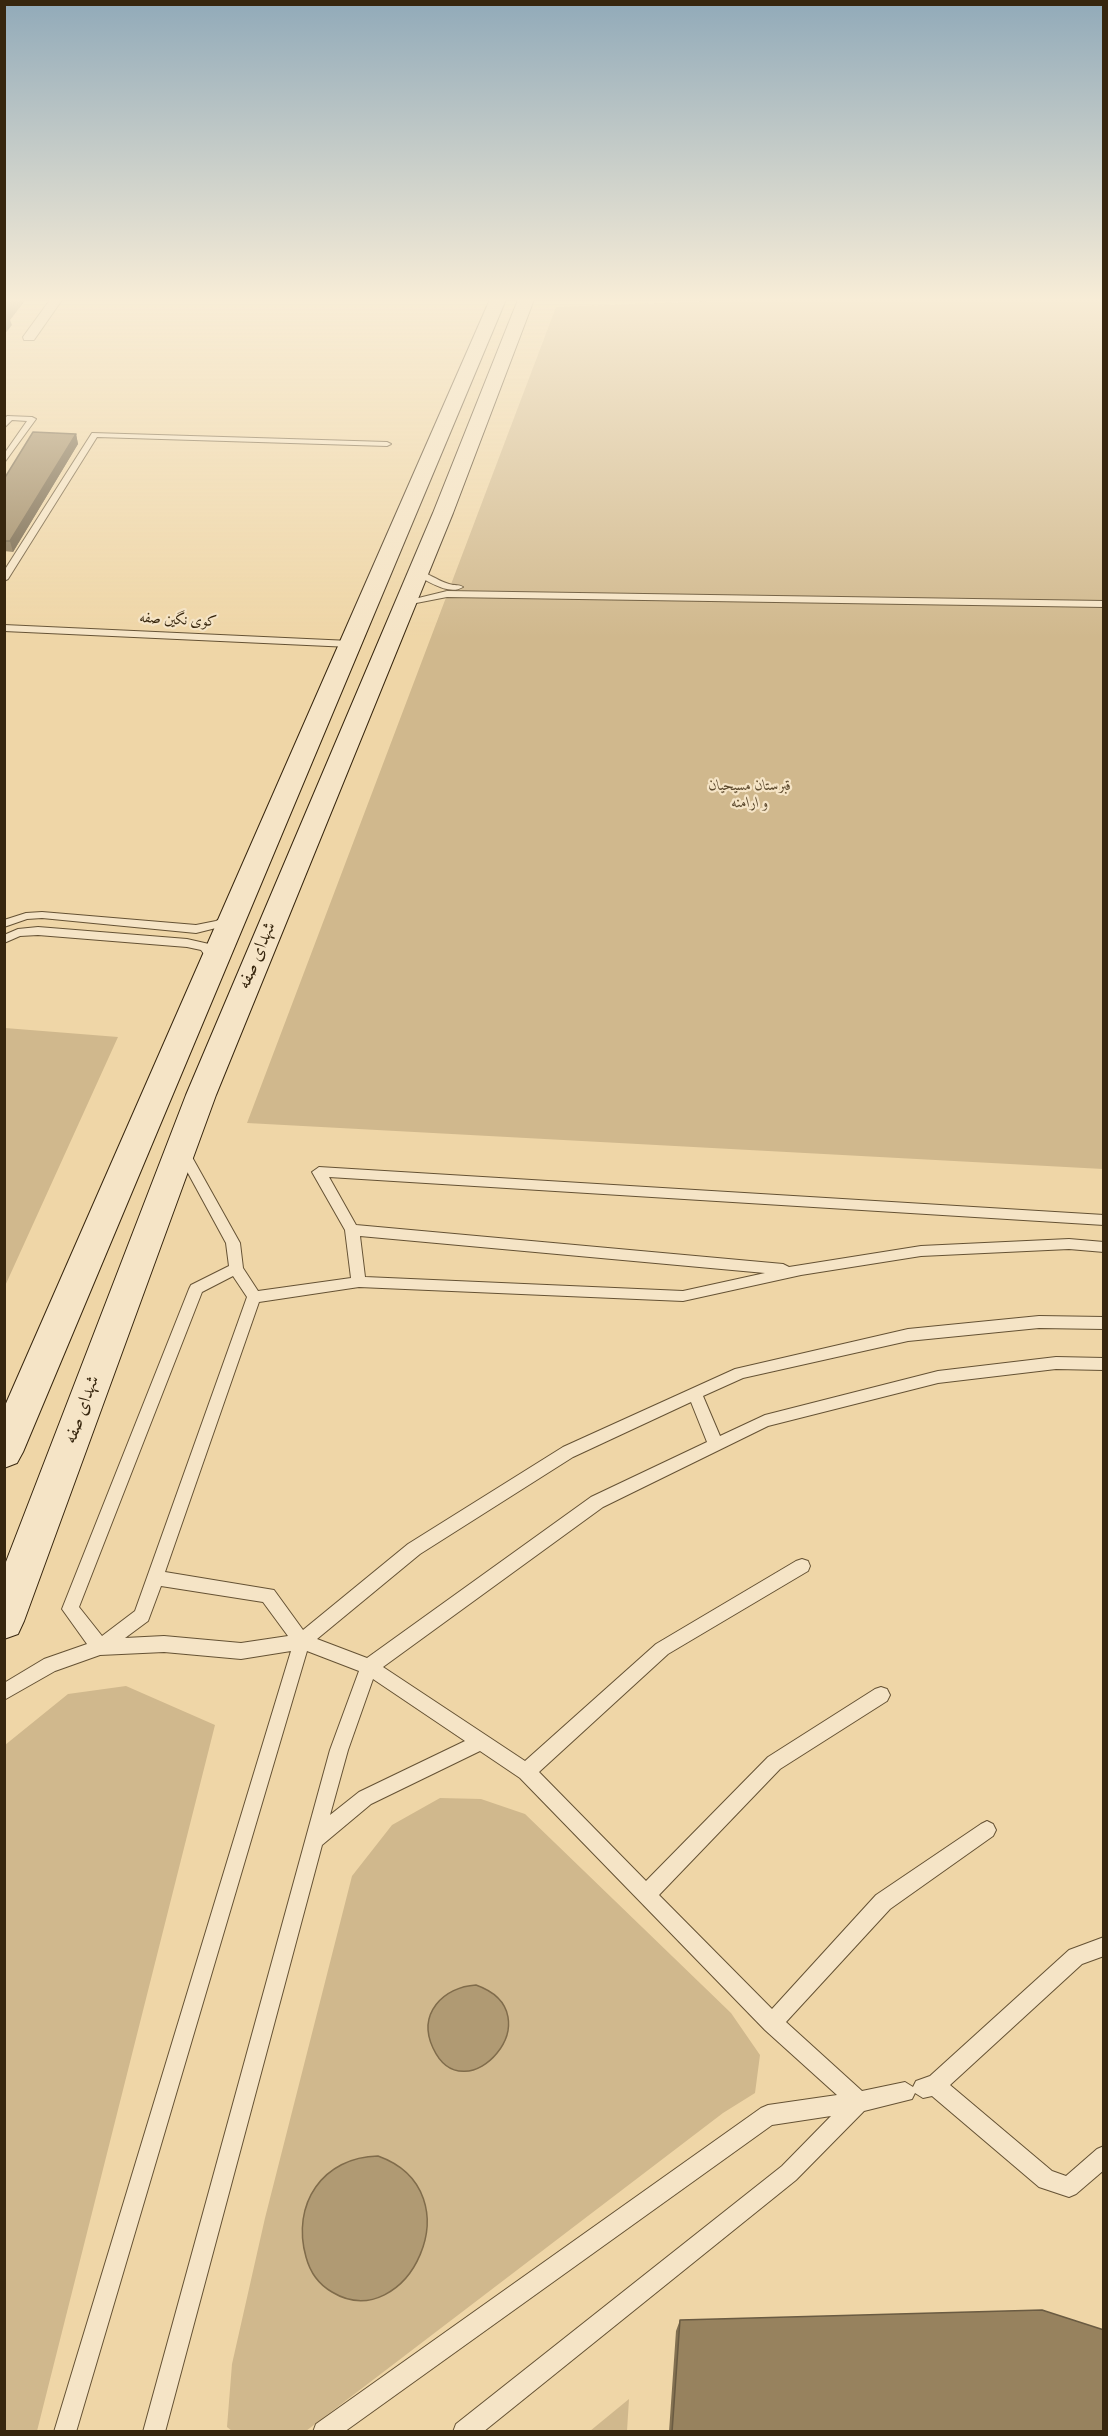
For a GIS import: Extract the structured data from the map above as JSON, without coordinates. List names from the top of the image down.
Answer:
{
  "streets": {
    "main road": ["شهدای صفه"],
    "lane": ["کوی نگین صفه"]
  },
  "parks": ["قبرستان مسیحیان و ارامنه"]
}
